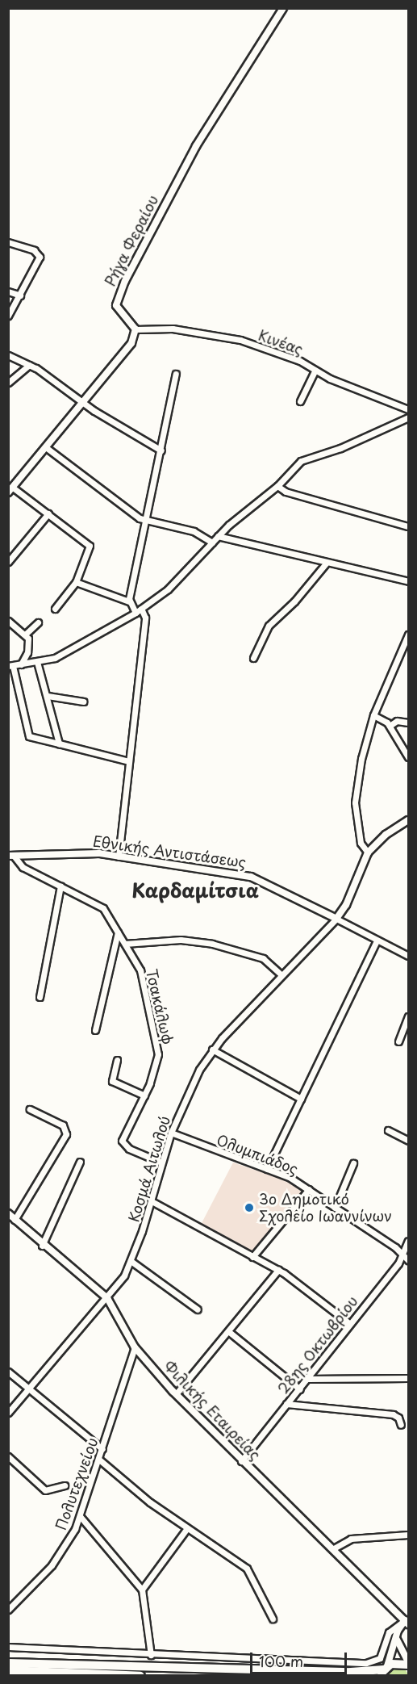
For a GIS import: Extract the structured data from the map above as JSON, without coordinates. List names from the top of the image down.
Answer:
{
  "streets": {
    "street": [
      "Ρήγα Φεραίου",
      "Κινέας",
      "Εθνικής Αντιστάσεως",
      "Τσακάλωφ",
      "Ολυμπιάδος",
      "Κοσμά Αιτωλού",
      "28ης Οκτωβρίου",
      "Φιλικής Εταιρείας",
      "Πολυτεχνείου"
    ]
  },
  "crossings": [
    ["Ρήγα Φεραίου", "Κινέας"],
    ["Εθνικής Αντιστάσεως", "Τσακάλωφ"],
    ["Εθνικής Αντιστάσεως", "Κοσμά Αιτωλού"],
    ["Τσακάλωφ", "Κοσμά Αιτωλού"],
    ["Ολυμπιάδος", "Κοσμά Αιτωλού"],
    ["Ολυμπιάδος", "28ης Οκτωβρίου"],
    ["Κοσμά Αιτωλού", "Φιλικής Εταιρείας"],
    ["28ης Οκτωβρίου", "Φιλικής Εταιρείας"],
    ["Φιλικής Εταιρείας", "Πολυτεχνείου"]
  ],
  "districts": ["Καρδαμίτσια"],
  "places": ["3ο Δημοτικό Σχολείο Ιωαννίνων"],
  "scale_bar": "100 m"
}
